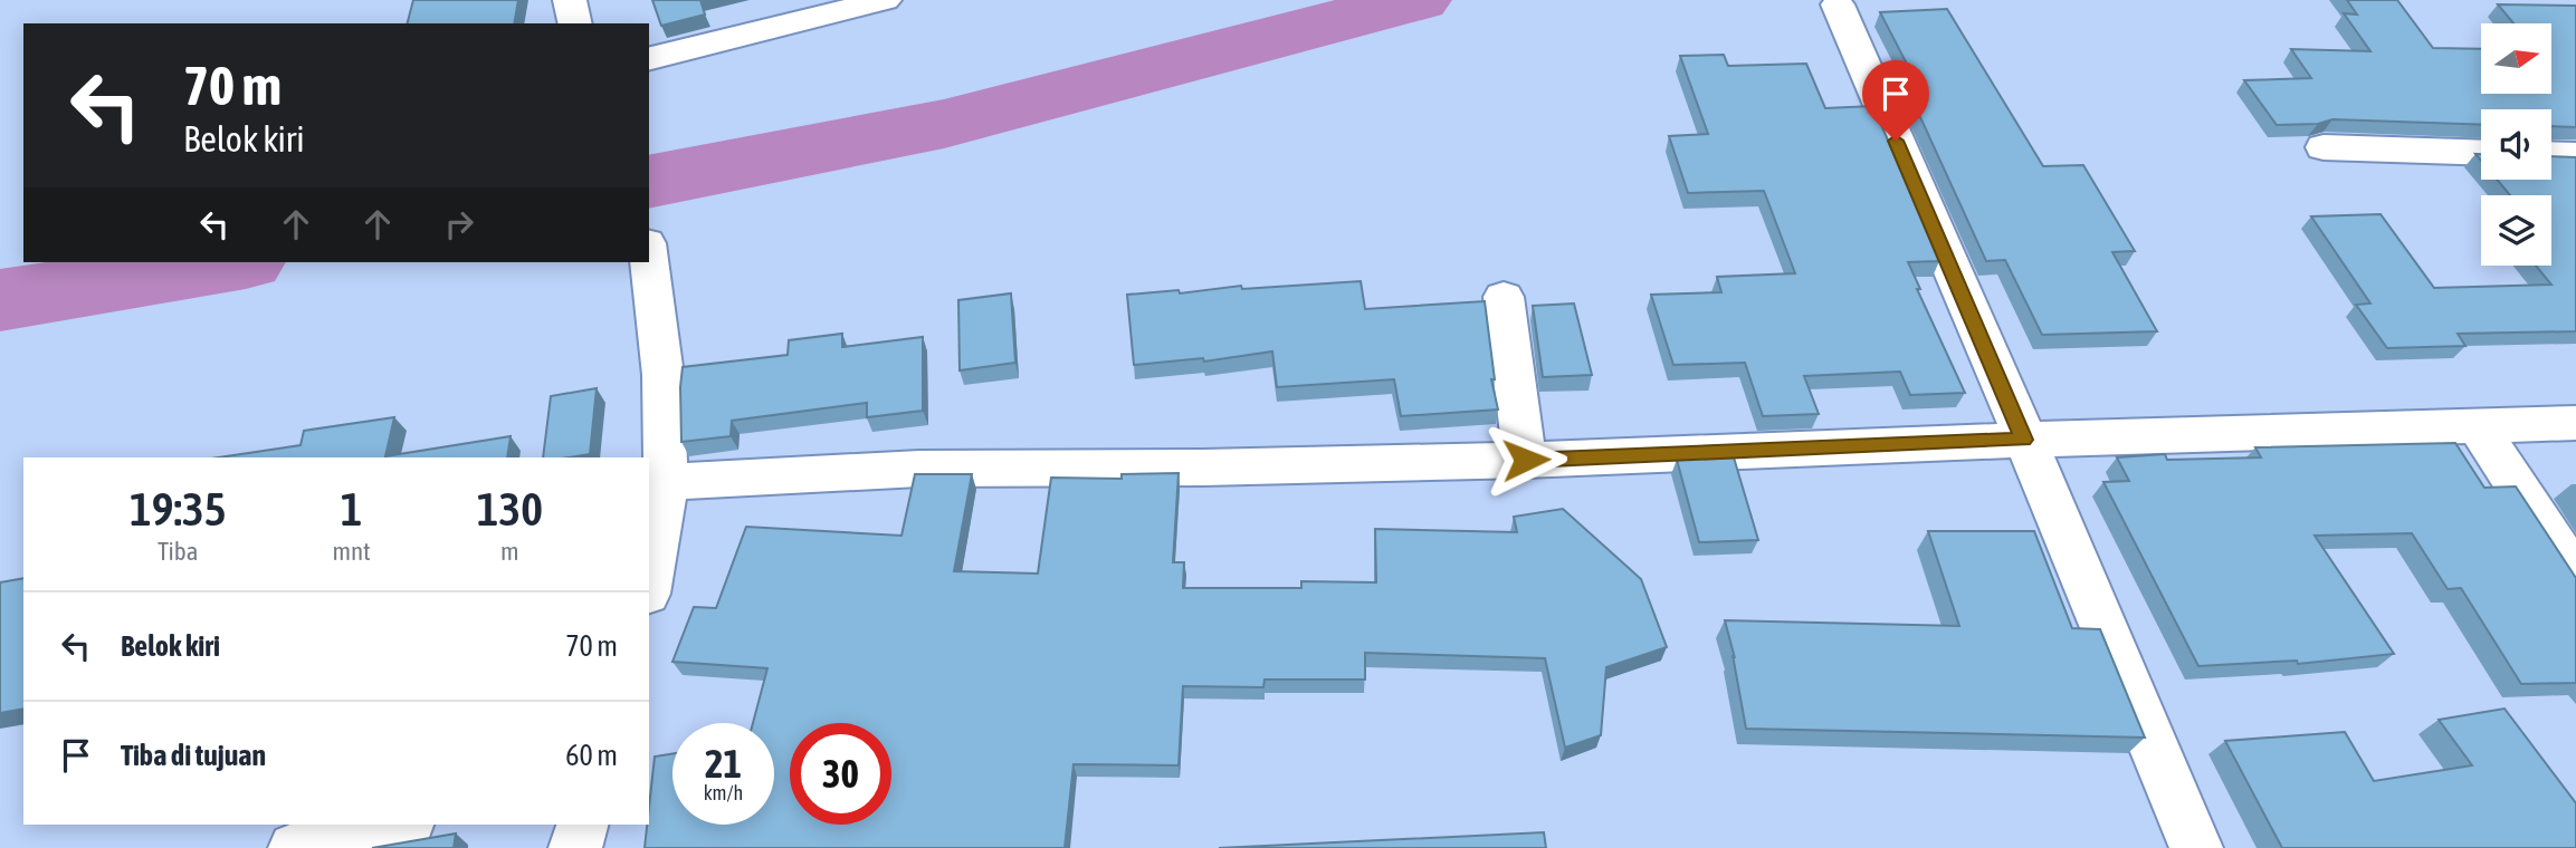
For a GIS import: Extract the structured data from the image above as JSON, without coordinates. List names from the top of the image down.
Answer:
{
  "north": "right",
  "page": {
    "turn": ["70 m", "Belok kiri"],
    "eta": [
      "19:35",
      "Tiba",
      "1",
      "mnt",
      "130",
      "m"
    ],
    "list": [
      {
        "name": "Belok kiri",
        "value": "70 m"
      },
      {
        "name": "Tiba di tujuan",
        "value": "60 m"
      }
    ],
    "speed": "21 km/h",
    "limit": "30"
  }
}
